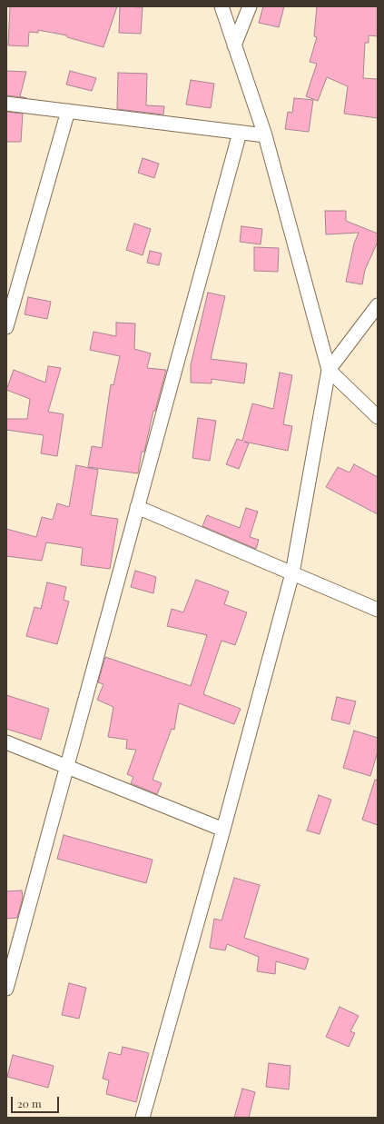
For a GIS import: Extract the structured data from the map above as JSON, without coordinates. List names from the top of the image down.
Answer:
{
  "scale_bar": "20 m"
}
